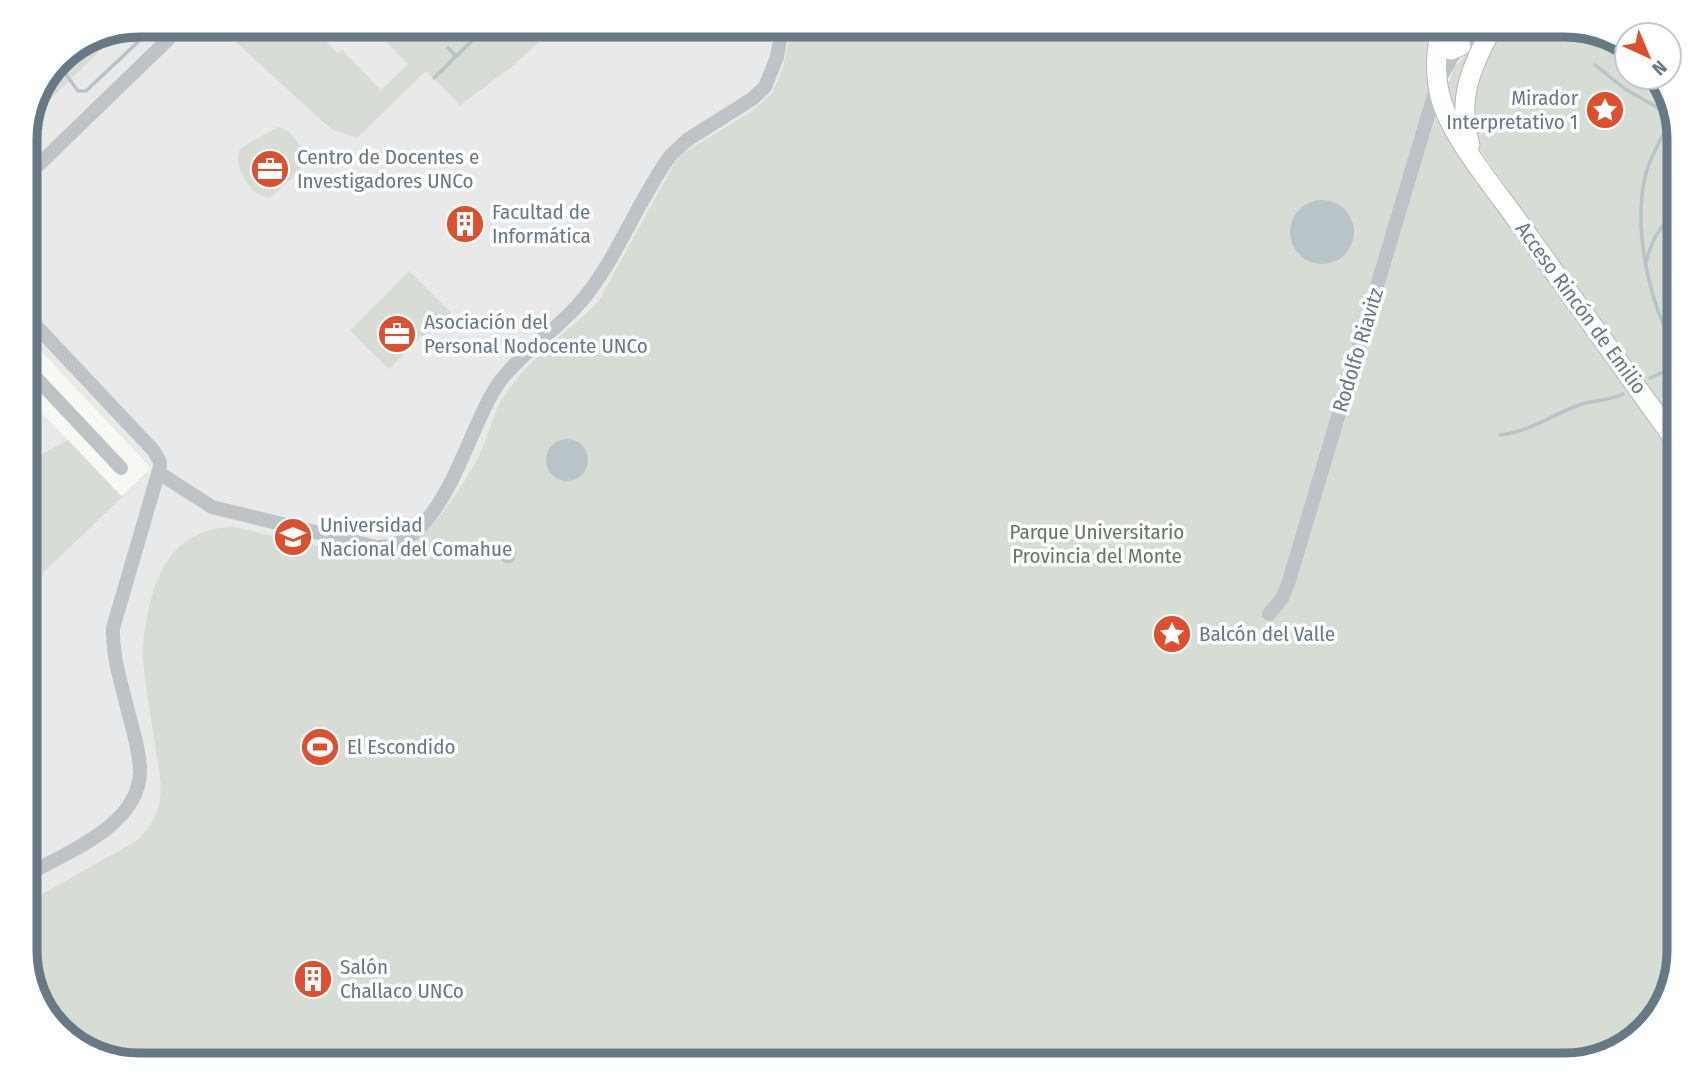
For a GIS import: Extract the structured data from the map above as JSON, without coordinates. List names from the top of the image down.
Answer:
{
  "streets": {
    "main road": ["Acceso Rincón de Emilio", "Rodolfo Riavitz"]
  },
  "crossings": [
    ["Acceso Rincón de Emilio", "Rodolfo Riavitz"]
  ],
  "parks": ["Parque Universitario Provincia del Monte"],
  "places": {
    "place": ["Mirador Interpretativo 1", "Balcón del Valle"],
    "office": ["Centro de Docentes e Investigadores UNCo", "Asociación del Personal Nodocente UNCo"],
    "building": ["Facultad de Informática", "Salón Challaco UNCo"],
    "school or university": ["Universidad Nacional del Comahue"],
    "sports": ["El Escondido"]
  },
  "north": "bottom right"
}
